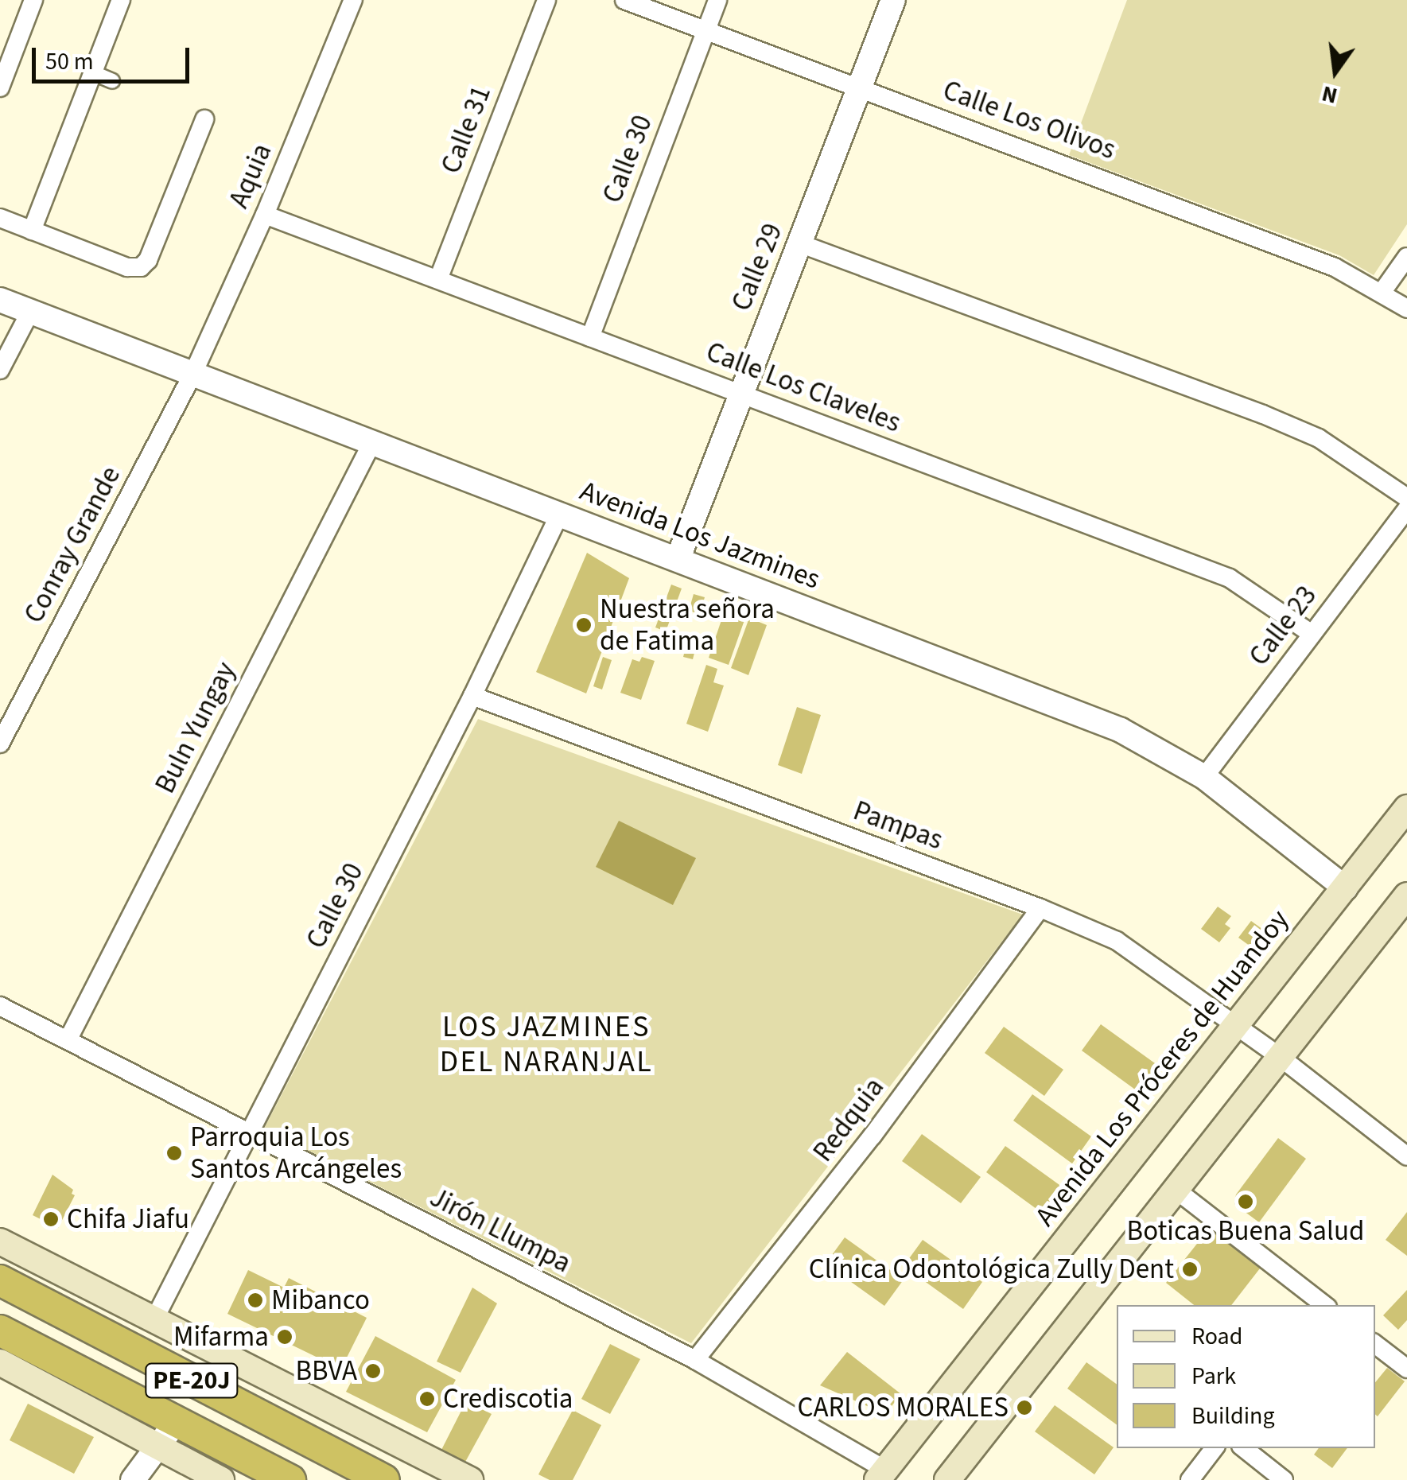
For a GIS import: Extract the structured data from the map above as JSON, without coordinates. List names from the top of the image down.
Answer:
{
  "streets": {
    "highway": ["PE-20J"],
    "main road": ["Avenida Los Próceres de Huandoy"],
    "street": [
      "Calle Los Olivos",
      "Calle 31",
      "Calle 30",
      "Aquia",
      "Calle 29",
      "Calle Los Claveles",
      "Avenida Los Jazmines",
      "Conray Grande",
      "Calle 23",
      "Buln Yungay",
      "Pampas",
      "Redquia",
      "Jirón Llumpa"
    ]
  },
  "crossings": [
    ["Calle Los Olivos", "Calle 30"],
    ["Calle Los Olivos", "Calle 29"],
    ["Calle 31", "Calle Los Claveles"],
    ["Calle 30", "Calle Los Claveles"],
    ["Calle 30", "Avenida Los Jazmines"],
    ["Calle 30", "Pampas"],
    ["Calle 30", "Jirón Llumpa"],
    ["Aquia", "Calle Los Claveles"],
    ["Aquia", "Avenida Los Jazmines"],
    ["Aquia", "Conray Grande"],
    ["Calle 29", "Calle Los Claveles"],
    ["Calle 29", "Avenida Los Jazmines"],
    ["Calle Los Claveles", "Calle 23"],
    ["Avenida Los Jazmines", "Conray Grande"],
    ["Avenida Los Jazmines", "Calle 23"],
    ["Avenida Los Jazmines", "Buln Yungay"],
    ["Avenida Los Jazmines", "Avenida Los Próceres de Huandoy"],
    ["Buln Yungay", "Jirón Llumpa"],
    ["Pampas", "Avenida Los Próceres de Huandoy"],
    ["Pampas", "Redquia"],
    ["Avenida Los Próceres de Huandoy", "Jirón Llumpa"],
    ["Redquia", "Jirón Llumpa"]
  ],
  "districts": ["LOS JAZMINES DEL NARANJAL"],
  "places": [
    "Nuestra señora de Fatima",
    "Parroquia Los Santos Arcángeles",
    "Boticas Buena Salud",
    "Chifa Jiafu",
    "Clínica Odontológica Zully Dent",
    "Mibanco",
    "Mifarma",
    "BBVA",
    "Crediscotia",
    "CARLOS MORALES"
  ],
  "legend": ["Road", "Park", "Building"],
  "scale_bar": "50 m",
  "north": "bottom"
}
